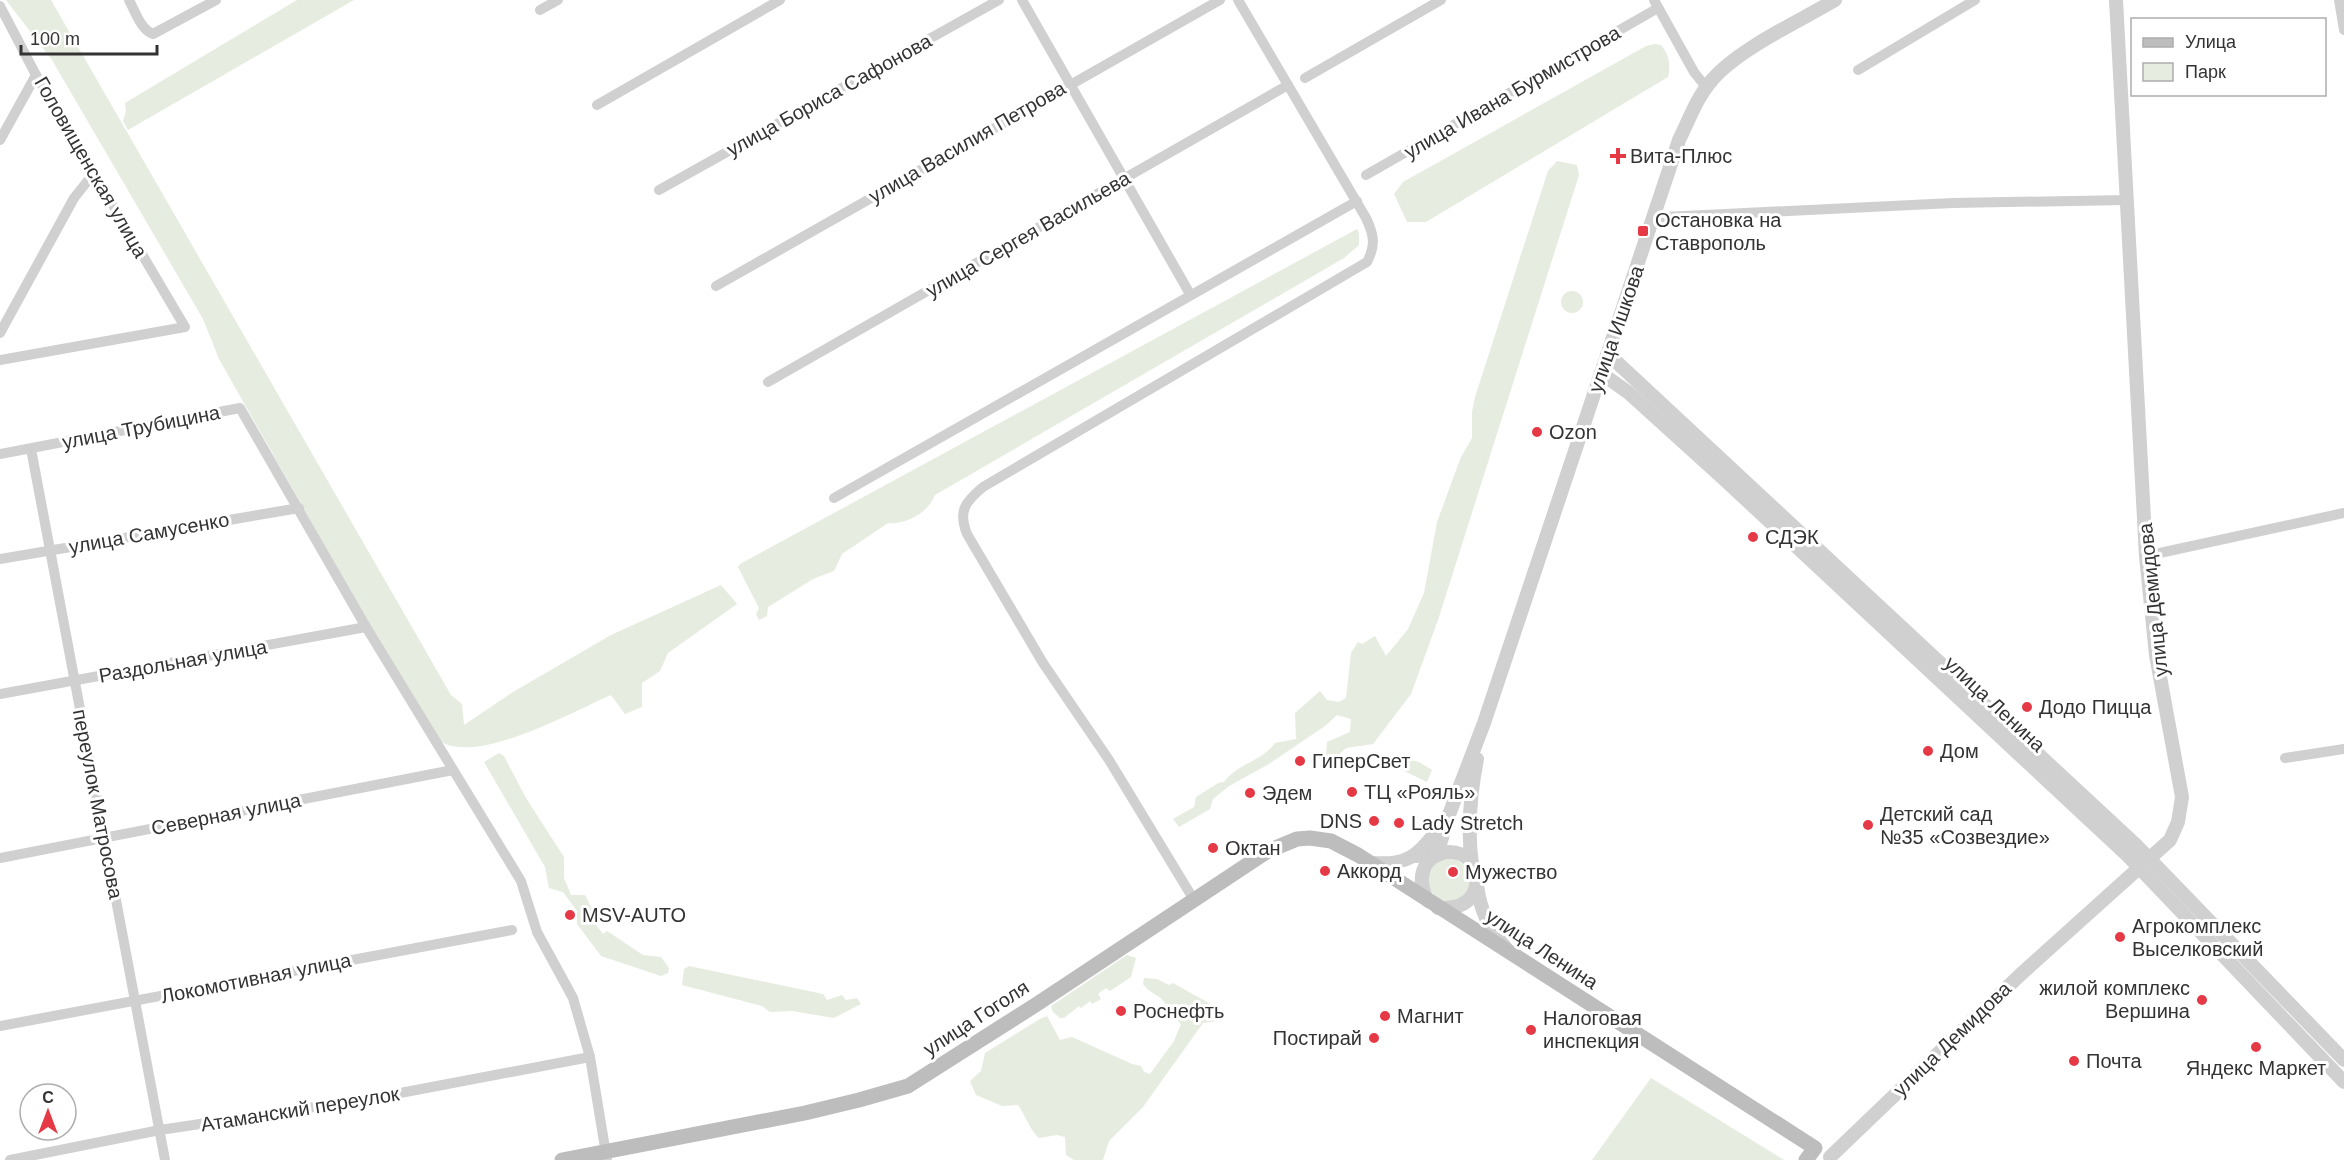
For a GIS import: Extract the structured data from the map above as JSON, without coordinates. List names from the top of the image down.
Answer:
{
  "streets": {
    "main road": ["улица Ленина", "улица Гоголя"],
    "street": [
      "улица Ивана Бурмистрова",
      "улица Бориса Сафонова",
      "улица Василия Петрова",
      "Головищенская улица",
      "улица Сергея Васильева",
      "улица Ишкова",
      "улица Трубицина",
      "улица Самусенко",
      "улица Демидова",
      "Раздольная улица",
      "переулок Матросова",
      "Северная улица",
      "Локомотивная улица",
      "Атаманский переулок"
    ]
  },
  "crossings": [
    ["улица Ишкова", "улица Ленина"],
    ["улица Ишкова", "улица Гоголя"],
    ["улица Трубицина", "улица Самусенко"],
    ["улица Трубицина", "переулок Матросова"],
    ["улица Самусенко", "переулок Матросова"],
    ["улица Демидова", "улица Ленина"],
    ["Раздольная улица", "переулок Матросова"],
    ["улица Ленина", "улица Гоголя"],
    ["переулок Матросова", "Северная улица"],
    ["переулок Матросова", "Локомотивная улица"],
    ["переулок Матросова", "Атаманский переулок"]
  ],
  "places": {
    "health": ["Вита-Плюс"],
    "transit": ["Остановка на Ставрополь"],
    "other": [
      "Ozon",
      "СДЭК",
      "Додо Пицца",
      "Дом",
      "ГиперСвет",
      "ТЦ «Рояль»",
      "Эдем",
      "DNS",
      "Lady Stretch",
      "Детский сад №35 «Созвездие»",
      "Октан",
      "Аккорд",
      "Мужество",
      "MSV-AUTO",
      "Агрокомплекс Выселковский",
      "жилой комплекс Вершина",
      "Роснефть",
      "Магнит",
      "Налоговая инспекция",
      "Постирай",
      "Яндекс Маркет",
      "Почта"
    ]
  },
  "legend": ["Улица", "Парк"],
  "scale_bar": "100 m",
  "north": "top"
}
